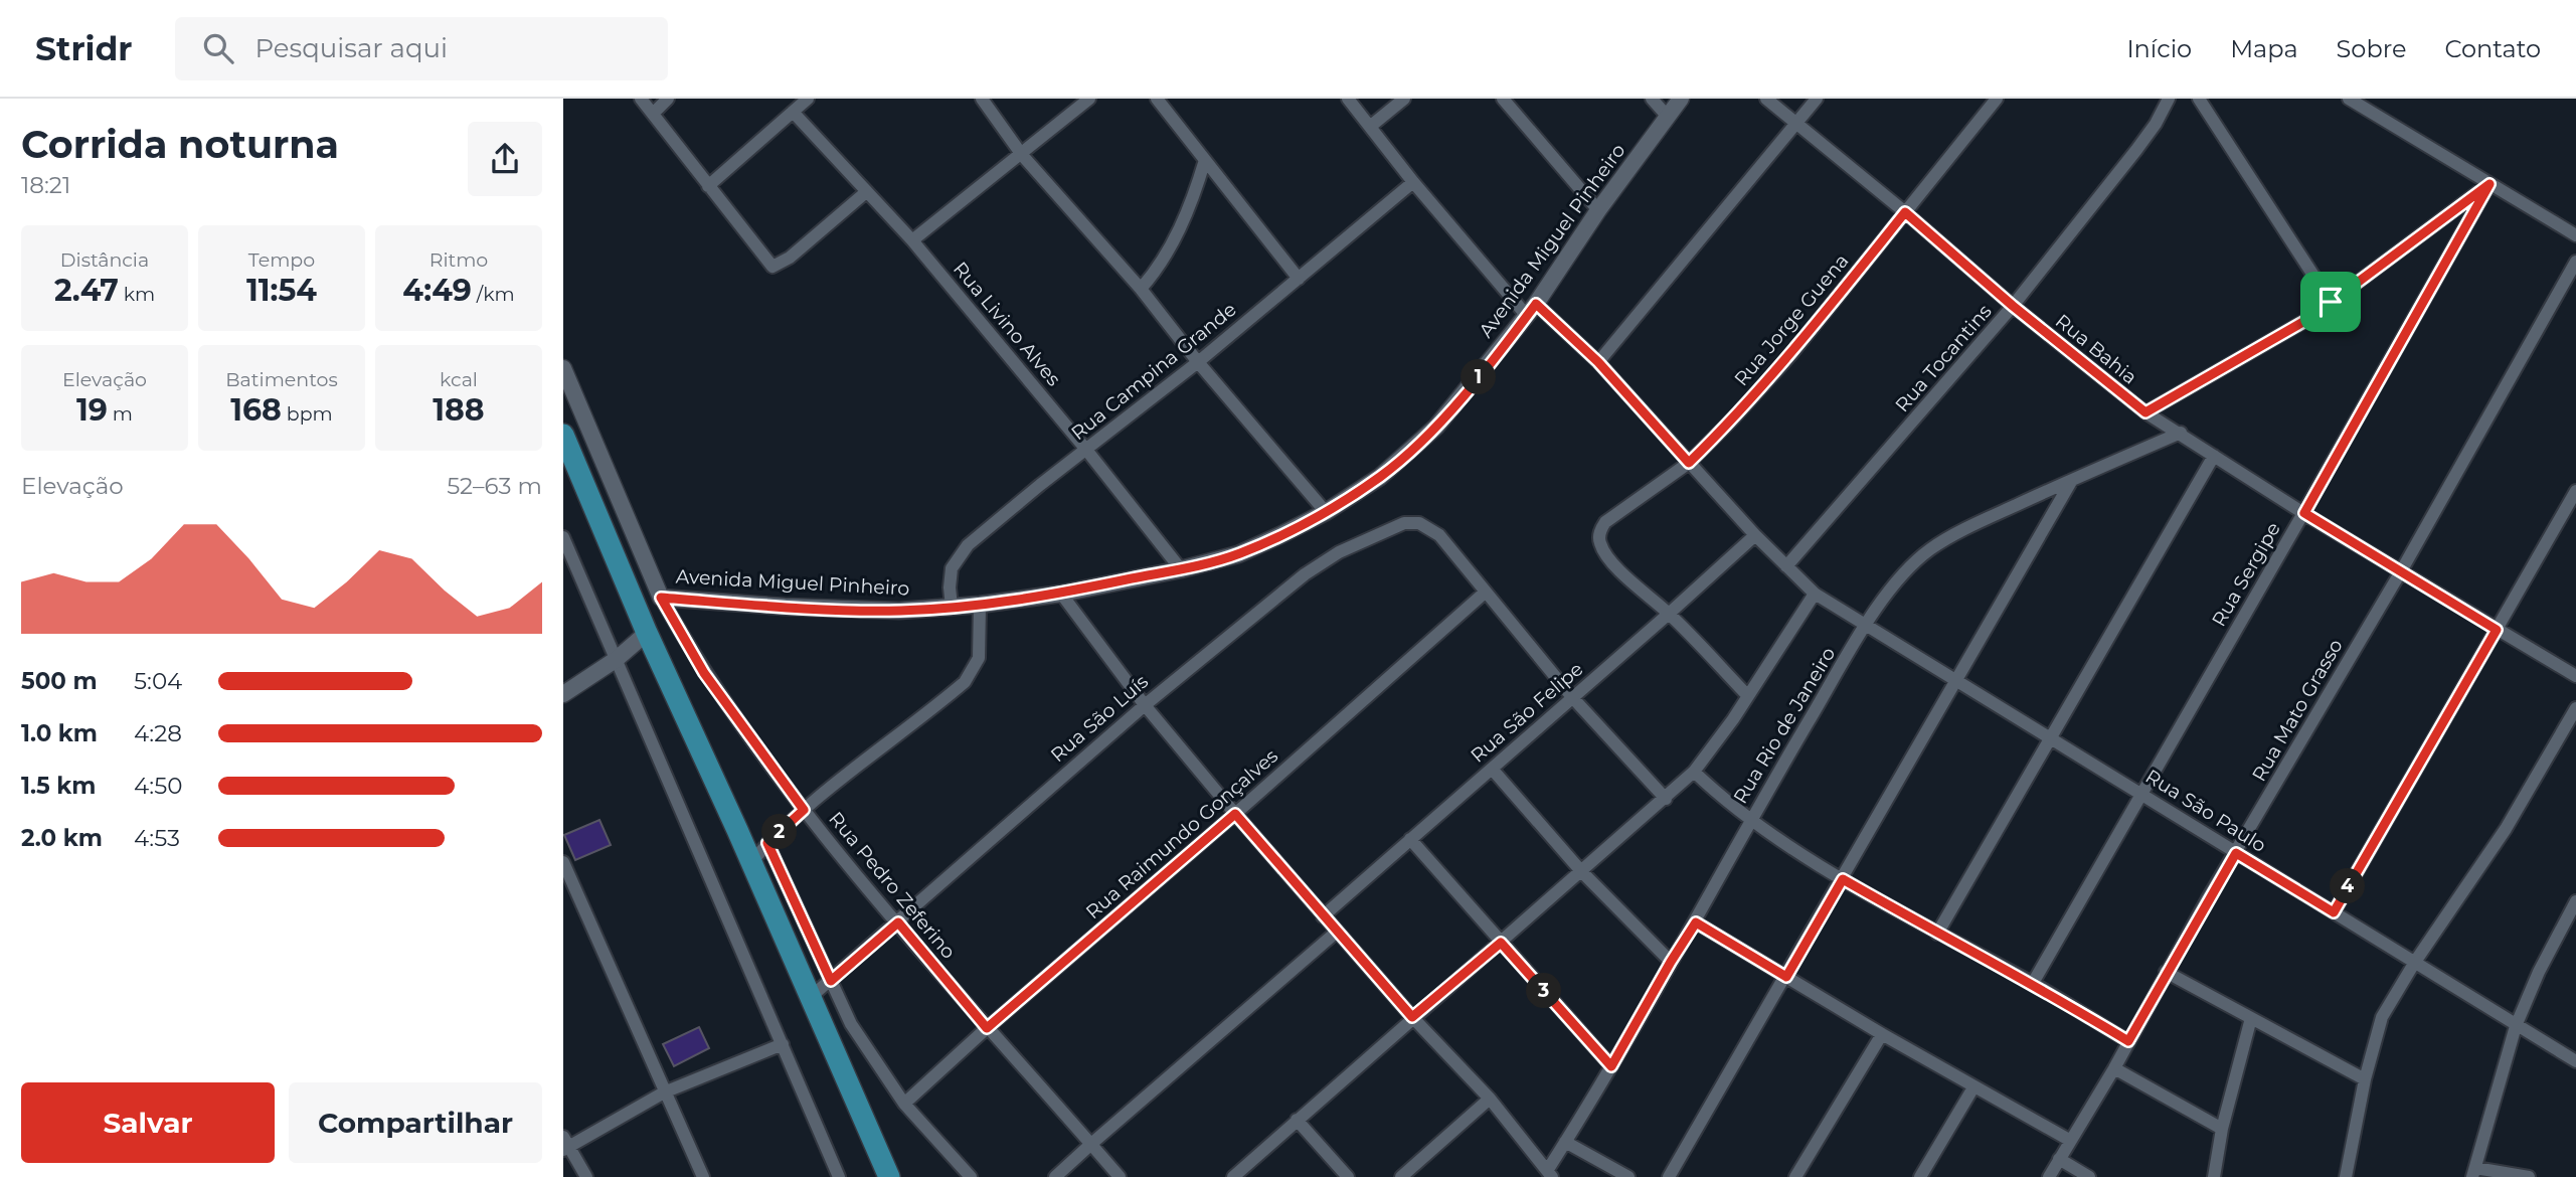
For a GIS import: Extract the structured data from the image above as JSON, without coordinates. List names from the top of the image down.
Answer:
{
  "streets": {
    "street": [
      "Avenida Miguel Pinheiro",
      "Rua Jorge Guena",
      "Rua Livino Alves",
      "Rua Bahia",
      "Rua Tocantins",
      "Rua Campina Grande",
      "Rua Sergipe",
      "Rua Mato Grasso",
      "Rua São Felipe",
      "Rua São Luís",
      "Rua Rio de Janeiro",
      "Rua São Paulo",
      "Rua Raimundo Gonçalves",
      "Rua Pedro Zeferino"
    ]
  },
  "crossings": [
    ["Avenida Miguel Pinheiro", "Rua Livino Alves"],
    ["Avenida Miguel Pinheiro", "Rua Campina Grande"],
    ["Avenida Miguel Pinheiro", "Rua São Paulo"],
    ["Avenida Miguel Pinheiro", "Rua Pedro Zeferino"],
    ["Rua Jorge Guena", "Rua Bahia"],
    ["Rua Jorge Guena", "Rua São Felipe"],
    ["Rua Jorge Guena", "Rua São Paulo"],
    ["Rua Livino Alves", "Rua Campina Grande"],
    ["Rua Bahia", "Rua Tocantins"],
    ["Rua Bahia", "Rua Sergipe"],
    ["Rua Bahia", "Rua Mato Grasso"],
    ["Rua Bahia", "Rua Rio de Janeiro"],
    ["Rua Tocantins", "Rua São Paulo"],
    ["Rua Campina Grande", "Rua São Paulo"],
    ["Rua Sergipe", "Rua São Paulo"],
    ["Rua Mato Grasso", "Rua São Paulo"],
    ["Rua São Felipe", "Rua São Paulo"],
    ["Rua São Luís", "Rua Raimundo Gonçalves"],
    ["Rua São Luís", "Rua Pedro Zeferino"],
    ["Rua Rio de Janeiro", "Rua São Paulo"],
    ["Rua Raimundo Gonçalves", "Rua Pedro Zeferino"]
  ],
  "page": {
    "header": "Stridr",
    "search": "Pesquisar aqui",
    "nav": [
      "Início",
      "Mapa",
      "Sobre",
      "Contato"
    ],
    "heading": ["Corrida noturna", "18:21"],
    "stats": [
      ["Distância", "2.47 km"],
      ["Tempo", "11:54"],
      ["Ritmo", "4:49 /km"],
      ["Elevação", "19 m"],
      ["Batimentos", "168 bpm"],
      ["kcal", "188"]
    ],
    "pins": [
      "1",
      "2",
      "4",
      "3"
    ],
    "chart": ["Elevação", "52–63 m"],
    "list": [
      {
        "name": "500 m",
        "note": "5:04"
      },
      {
        "name": "1.0 km",
        "note": "4:28"
      },
      {
        "name": "1.5 km",
        "note": "4:50"
      },
      {
        "name": "2.0 km",
        "note": "4:53"
      }
    ],
    "buttons": ["Salvar", "Compartilhar"]
  }
}
